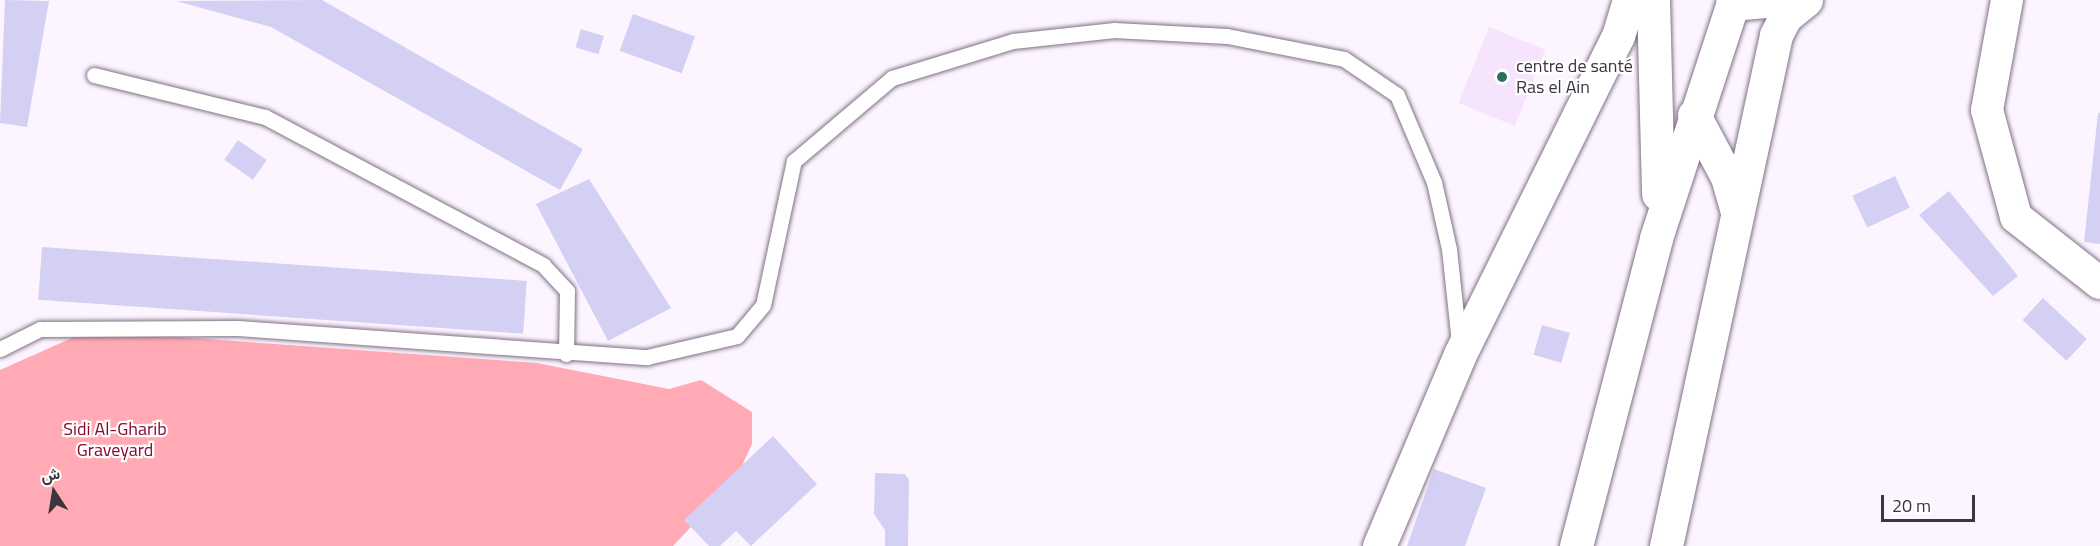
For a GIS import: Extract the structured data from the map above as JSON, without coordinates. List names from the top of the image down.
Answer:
{
  "parks": ["Sidi Al-Gharib Graveyard"],
  "places": ["centre de santé Ras el Ain"],
  "scale_bar": "20 m",
  "north": "top"
}
